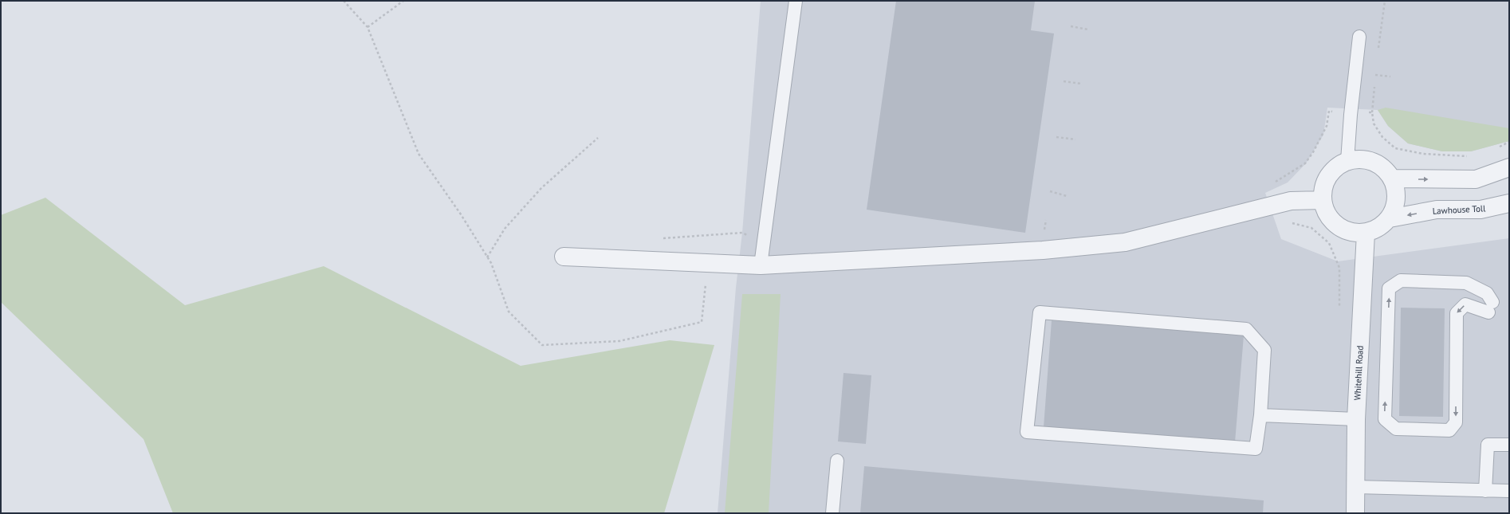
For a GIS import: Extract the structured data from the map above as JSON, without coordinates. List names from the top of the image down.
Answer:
{
  "streets": {
    "street": ["Lawhouse Toll", "Whitehill Road"]
  },
  "crossings": [
    ["Lawhouse Toll", "Whitehill Road"]
  ]
}
